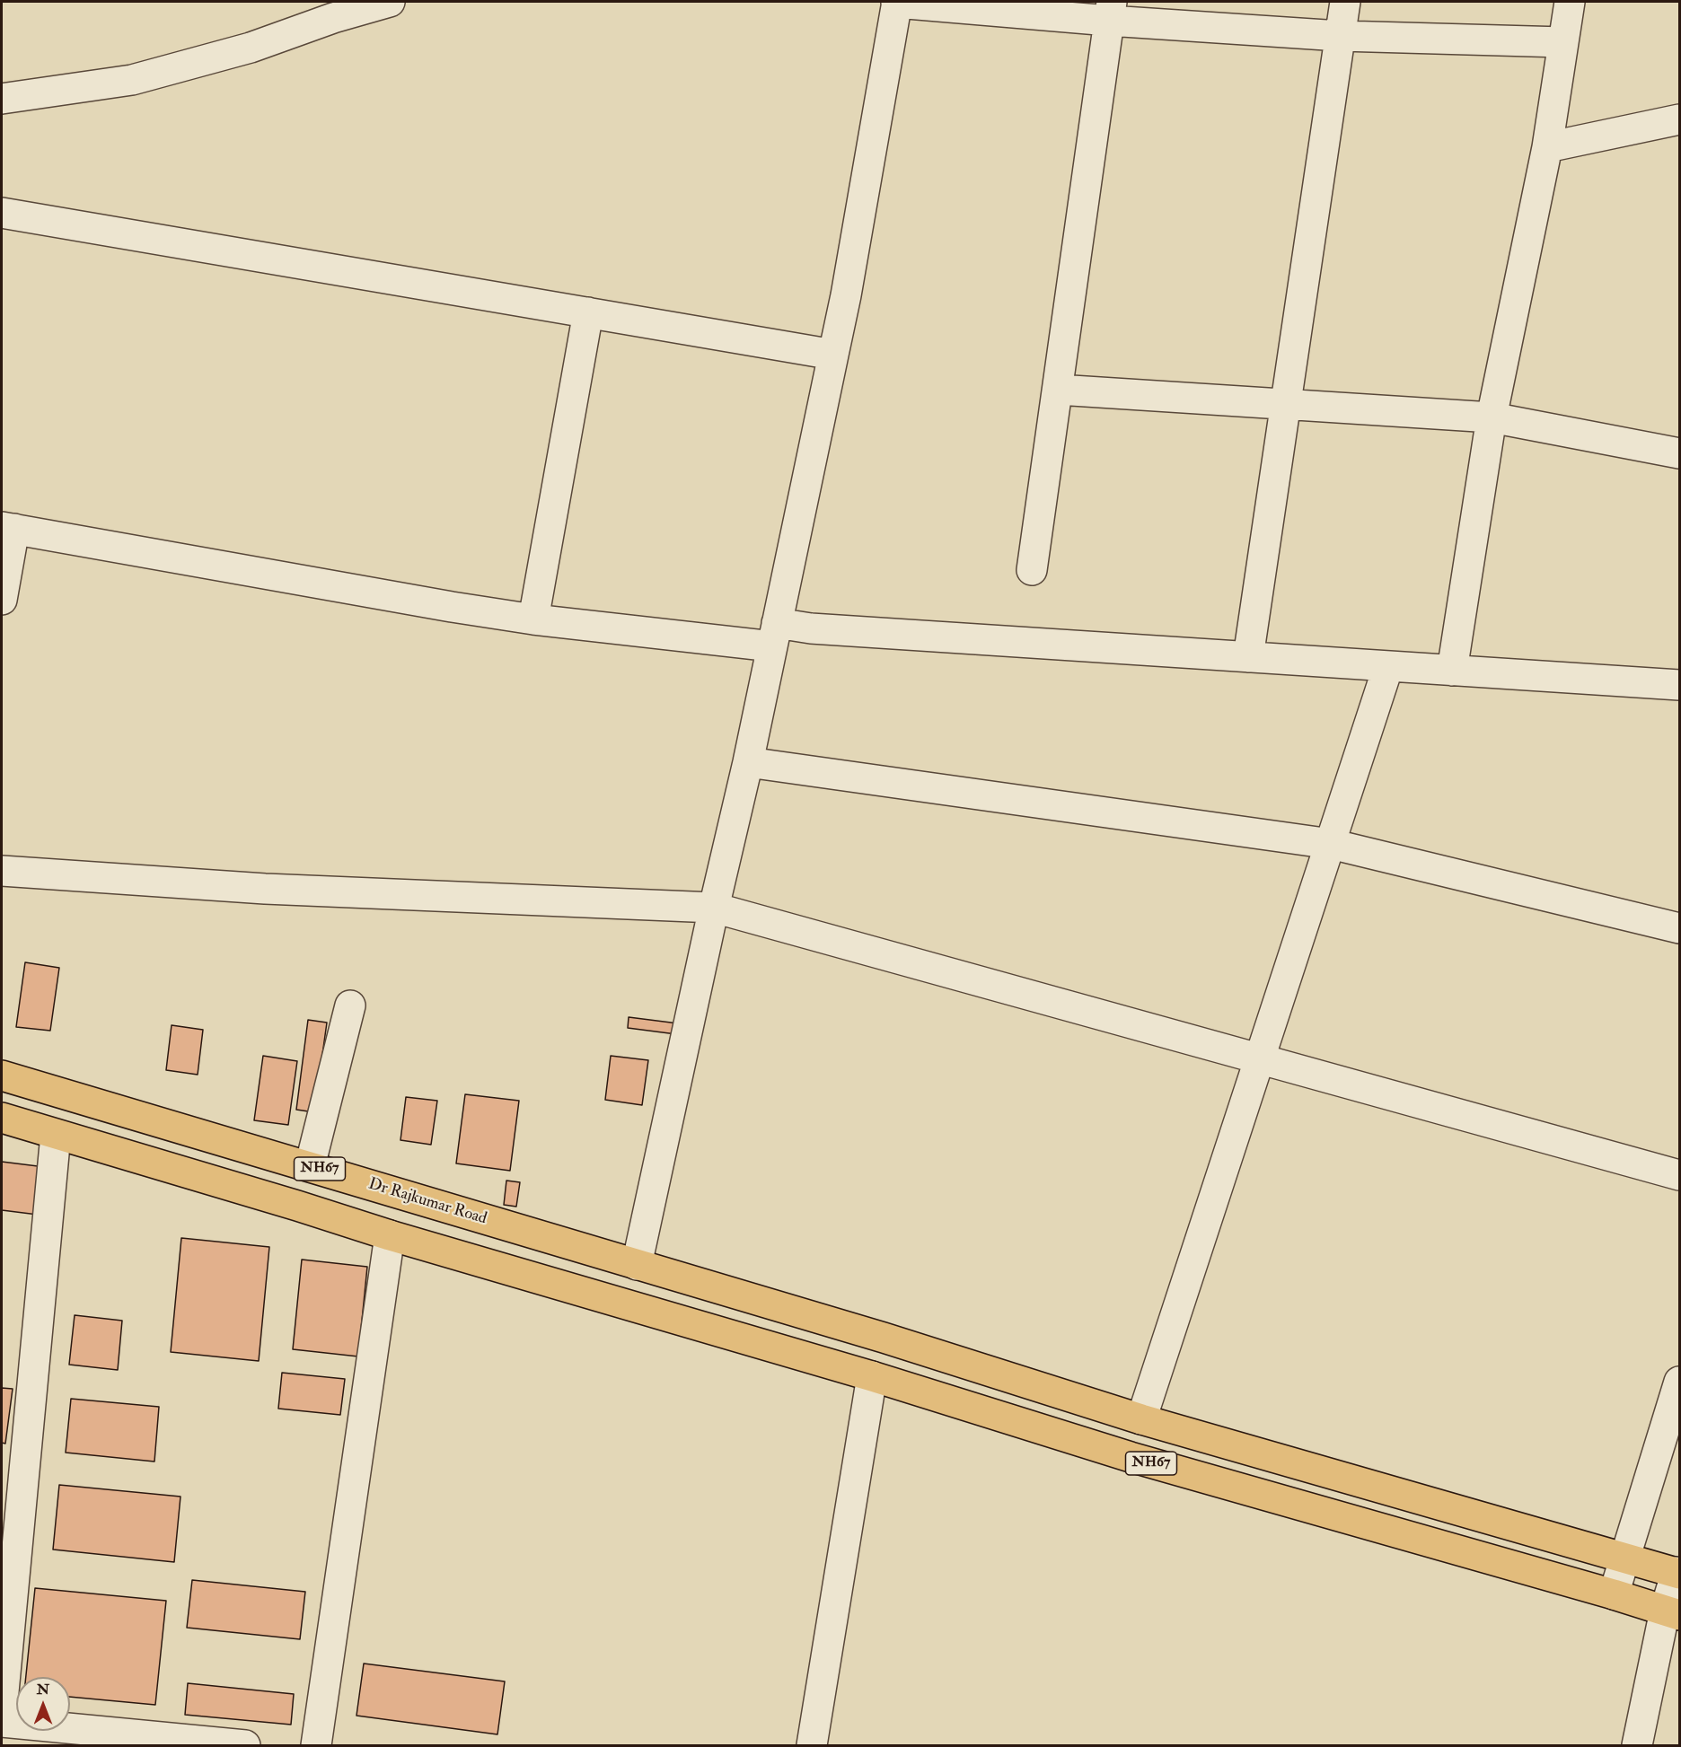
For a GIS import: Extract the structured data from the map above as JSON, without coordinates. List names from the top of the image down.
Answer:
{
  "streets": {
    "highway": ["NH67", "Dr Rajkumar Road"]
  },
  "crossings": [
    ["NH67", "Dr Rajkumar Road"]
  ],
  "north": "top"
}
